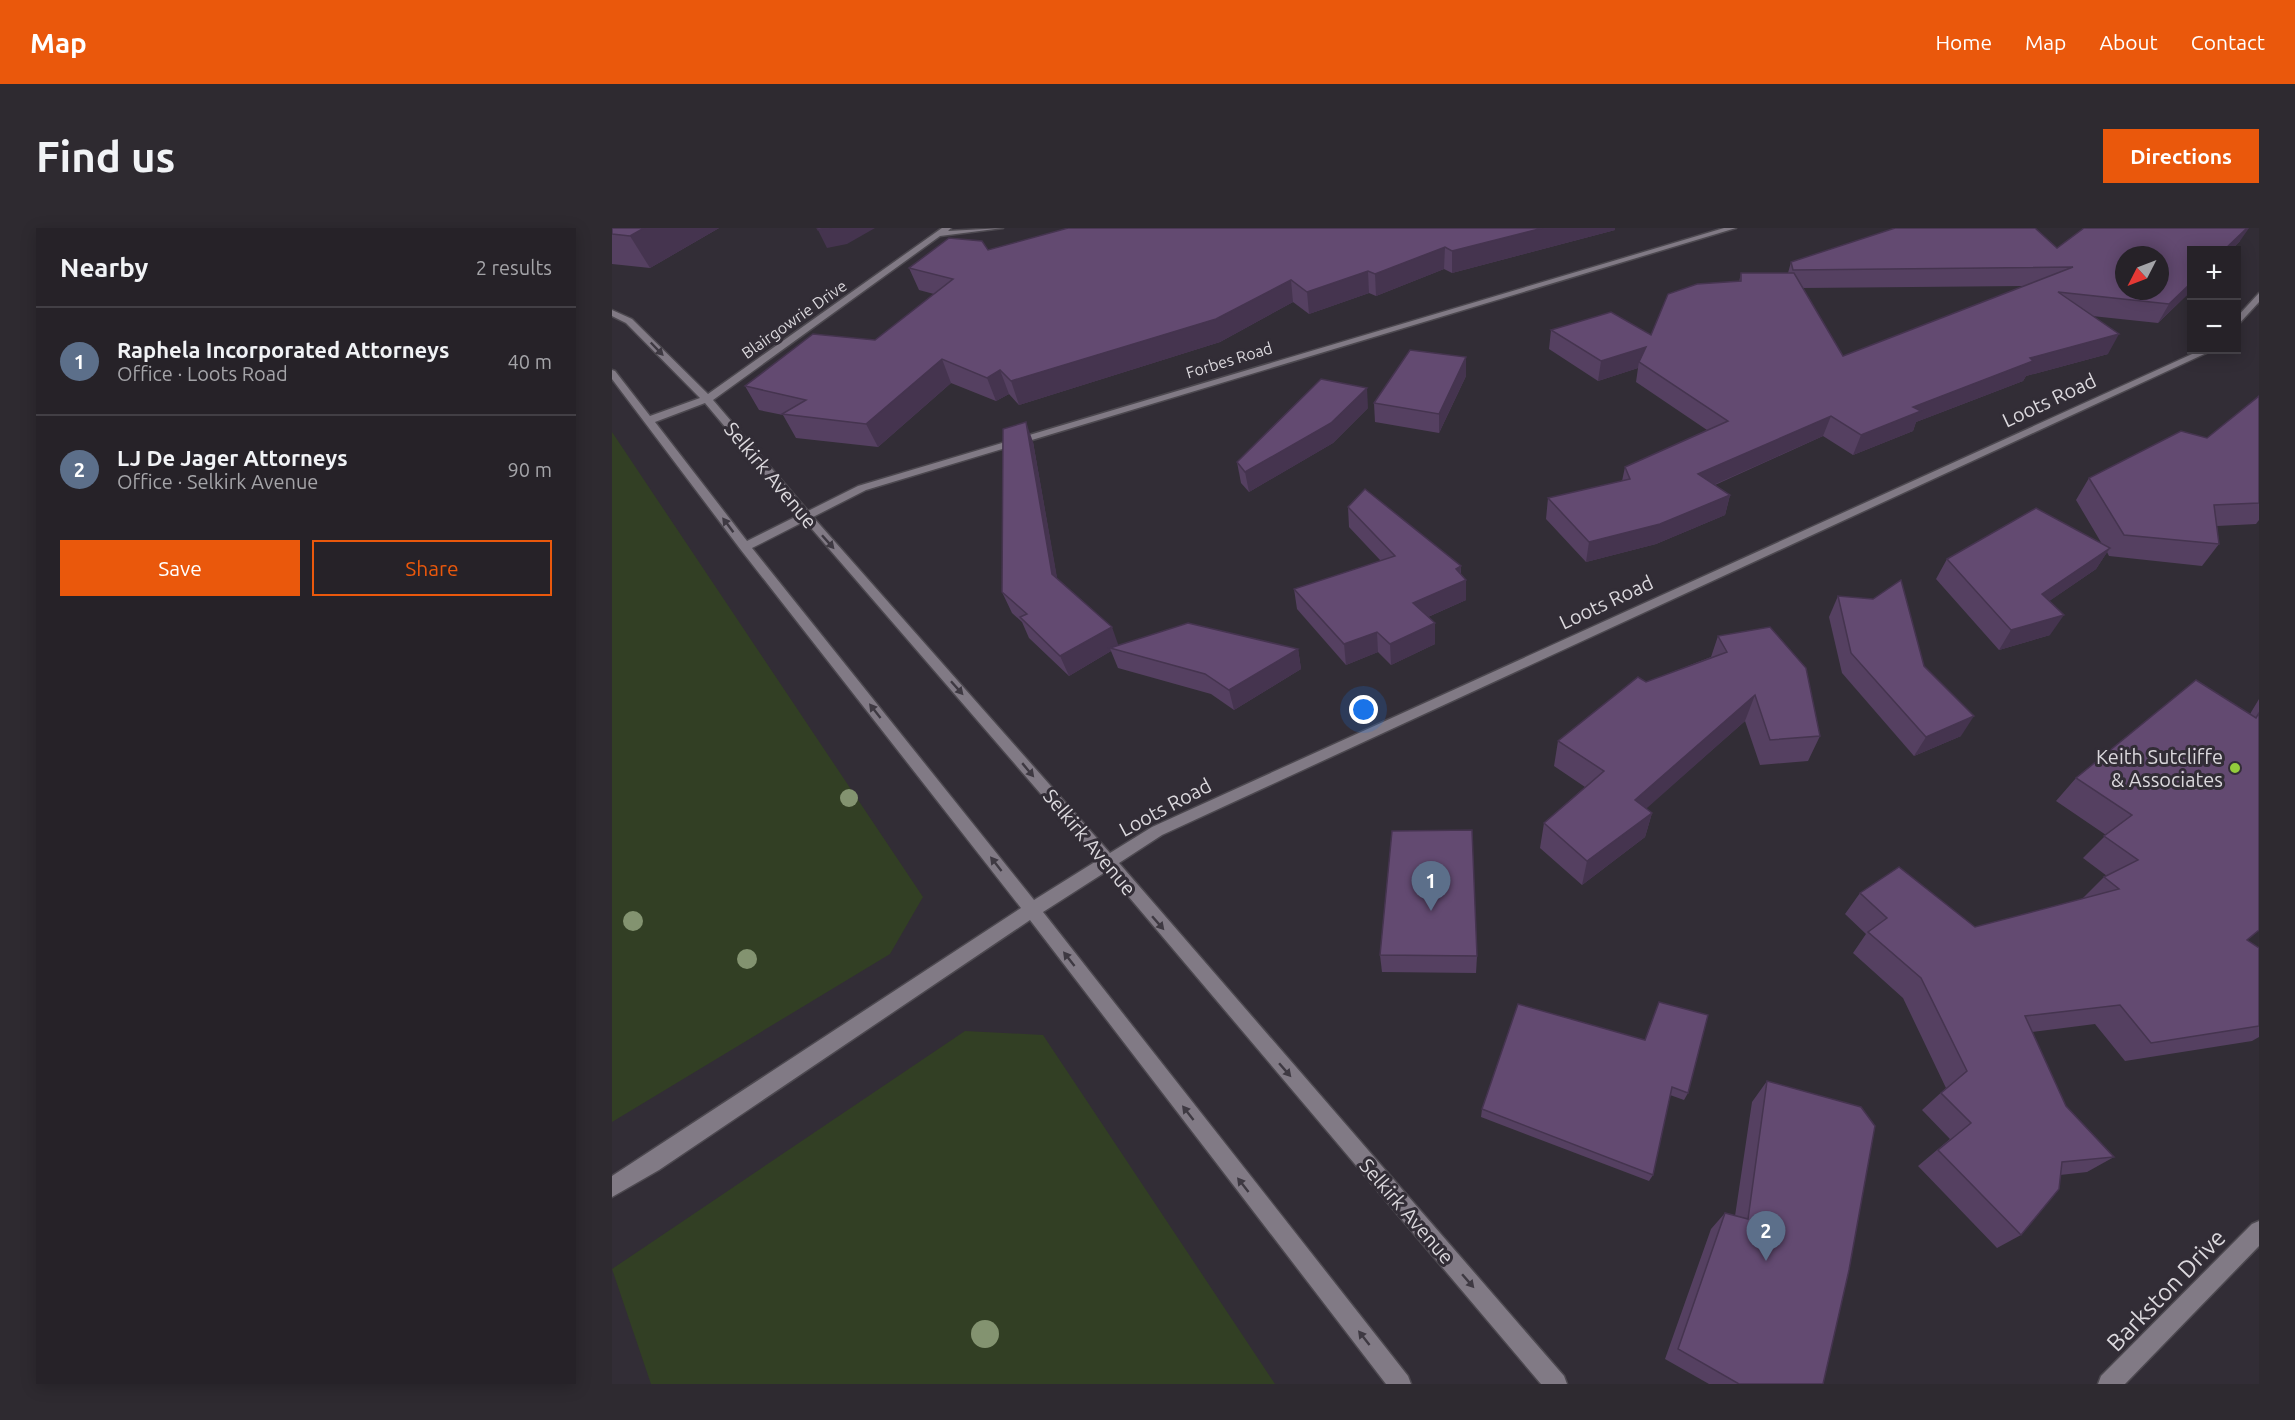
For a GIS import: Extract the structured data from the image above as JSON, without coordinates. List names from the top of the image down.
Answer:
{
  "streets": {
    "street": [
      "Blairgowrie Drive",
      "Forbes Road",
      "Loots Road",
      "Selkirk Avenue",
      "Barkston Drive"
    ]
  },
  "crossings": [
    ["Blairgowrie Drive", "Selkirk Avenue"],
    ["Forbes Road", "Selkirk Avenue"],
    ["Loots Road", "Selkirk Avenue"]
  ],
  "places": ["Keith Sutcliffe & Associates"],
  "north": "bottom left",
  "page": {
    "header": "Map",
    "nav": [
      "Home",
      "Map",
      "About",
      "Contact"
    ],
    "buttons": [
      "Directions",
      ["Save", "Share"]
    ],
    "title": "Find us",
    "heading": ["Nearby", "2 results"],
    "map_buttons": ["+", "−"],
    "list": [
      {
        "mark": "1",
        "name": "Raphela Incorporated Attorneys",
        "note": "Office · Loots Road",
        "value": "40 m"
      },
      {
        "mark": "2",
        "name": "LJ De Jager Attorneys",
        "note": "Office · Selkirk Avenue",
        "value": "90 m"
      }
    ],
    "pins": ["1", "2"]
  }
}
